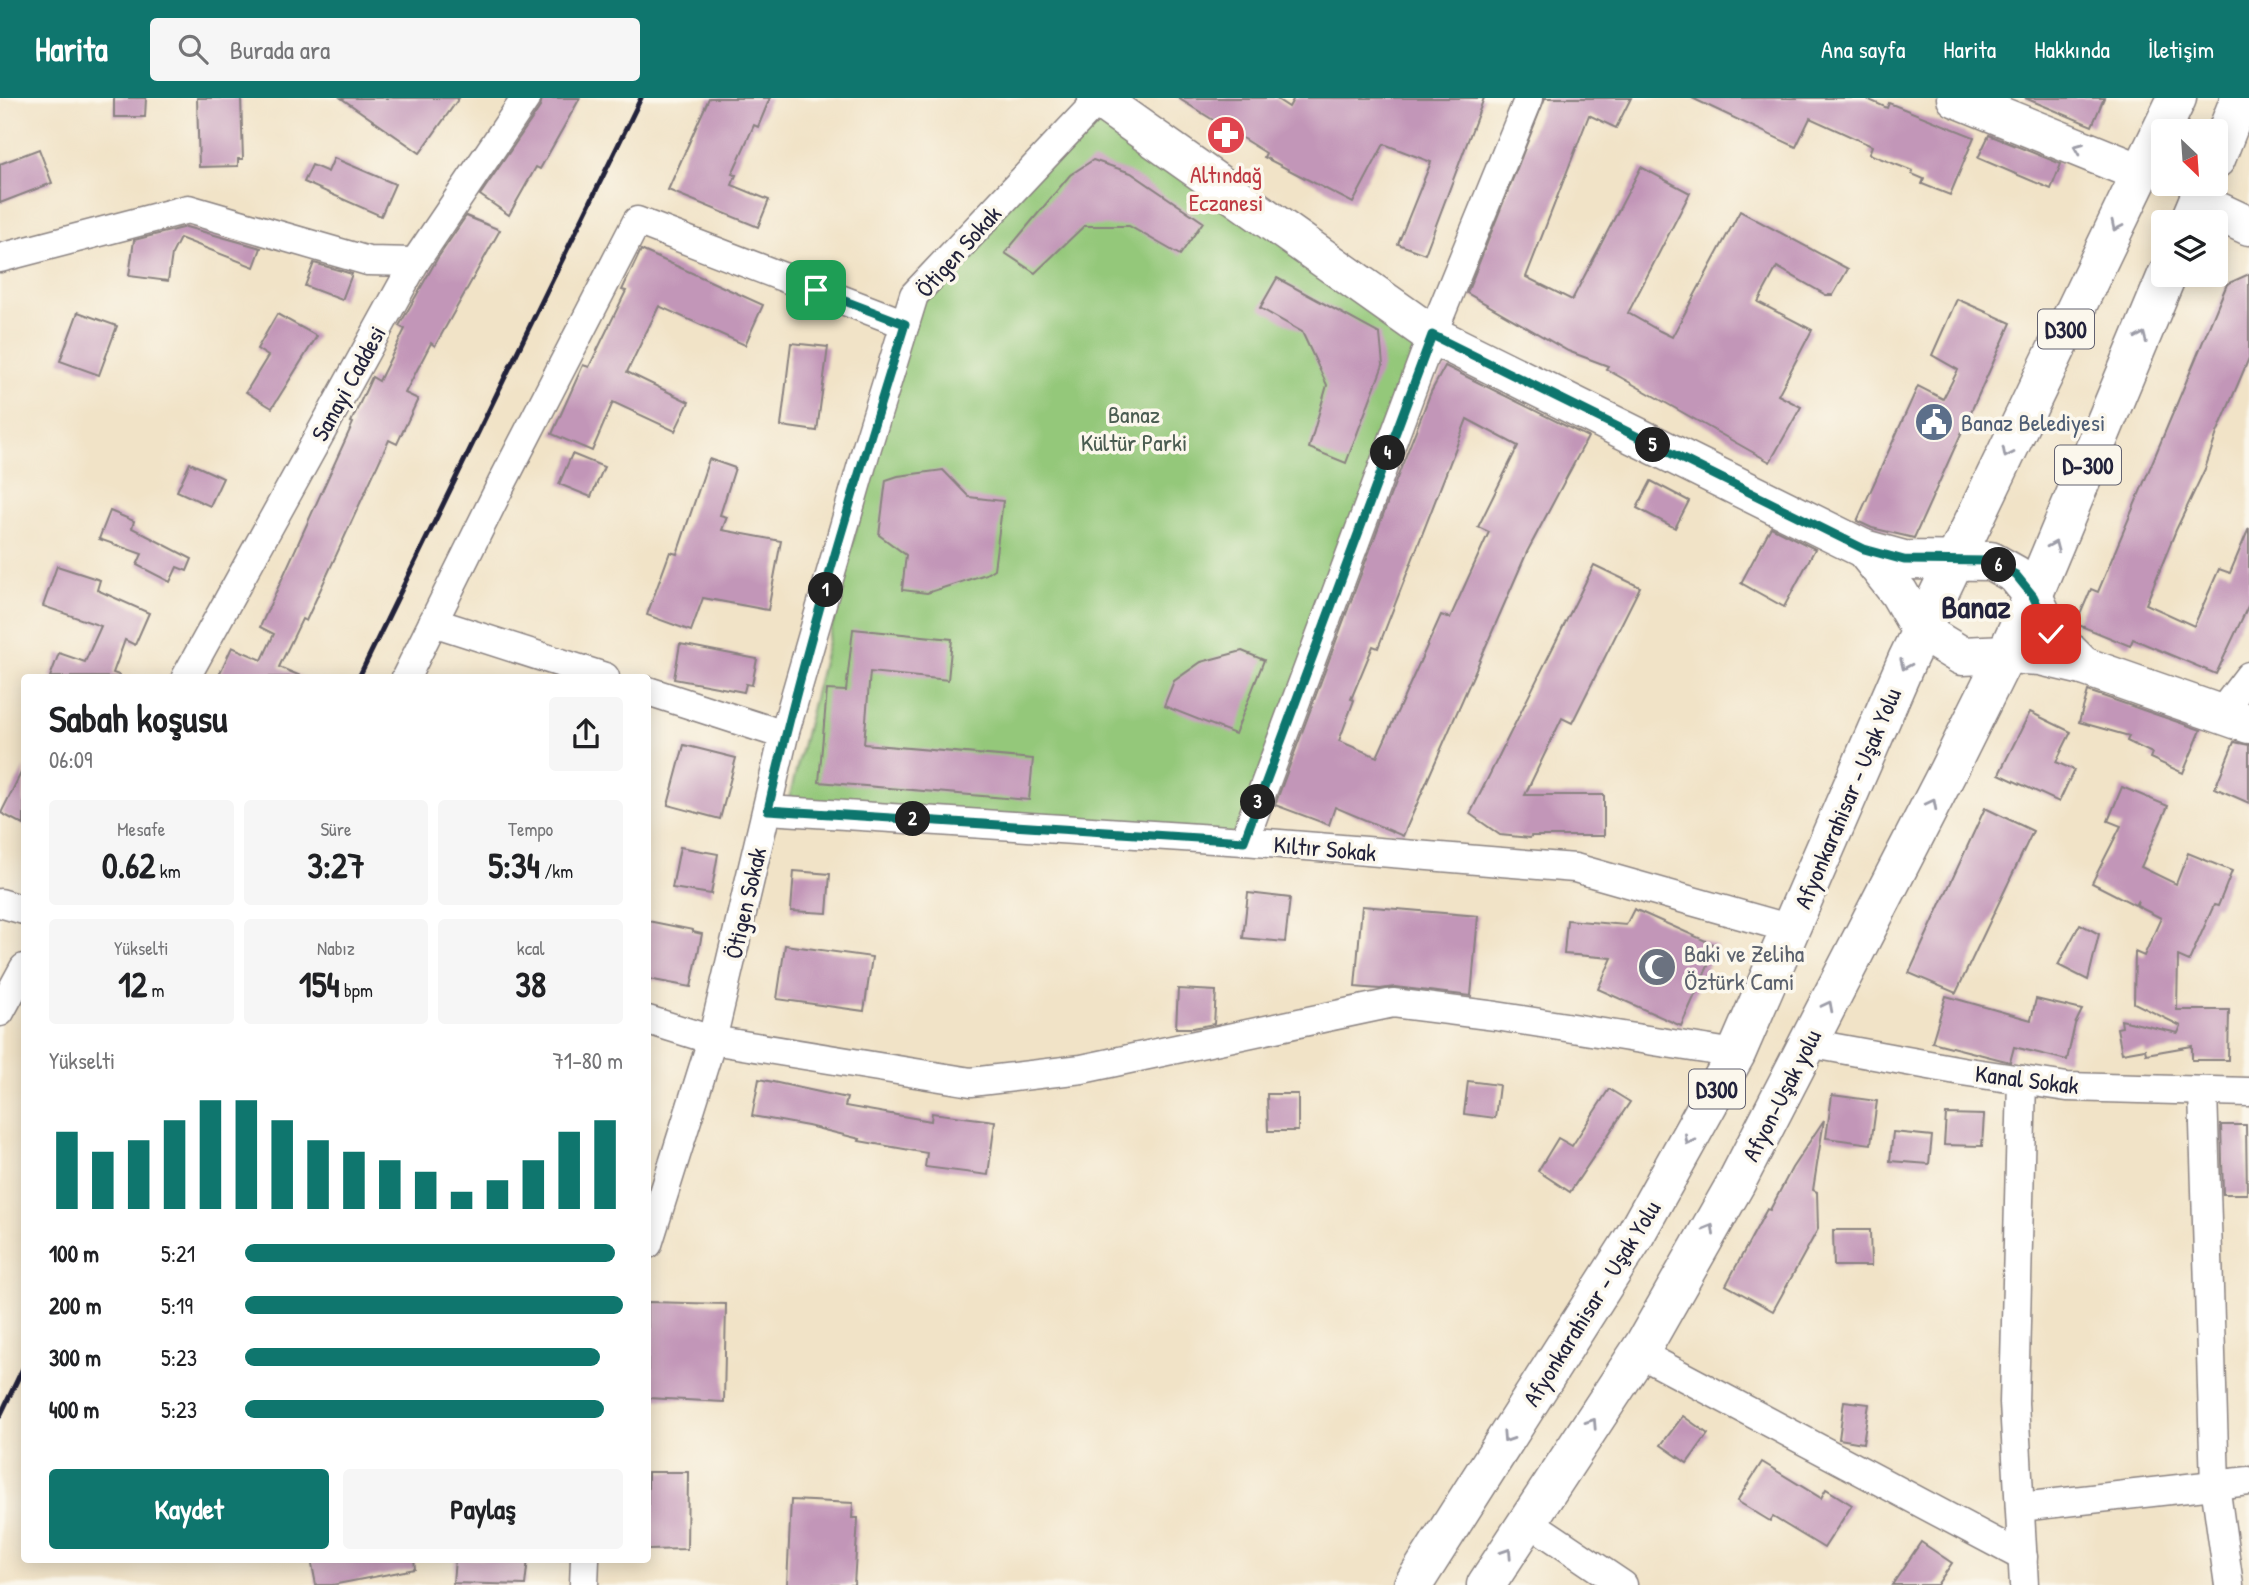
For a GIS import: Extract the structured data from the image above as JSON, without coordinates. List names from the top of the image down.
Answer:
{
  "streets": {
    "main road": [
      "D300",
      "D-300",
      "Afyonkarahisar - Uşak Yolu",
      "Afyon-Uşak yolu"
    ],
    "street": [
      "Ötigen Sokak",
      "Sanayi Caddesi",
      "Kıltır Sokak",
      "Kanal Sokak"
    ]
  },
  "crossings": [
    ["Ötigen Sokak", "Kıltır Sokak"],
    ["D300", "Afyon-Uşak yolu"],
    ["D-300", "Afyonkarahisar - Uşak Yolu"],
    ["D-300", "Afyon-Uşak yolu"],
    ["Afyonkarahisar - Uşak Yolu", "Kıltır Sokak"],
    ["Afyonkarahisar - Uşak Yolu", "Afyon-Uşak yolu"],
    ["Kanal Sokak", "Afyon-Uşak yolu"]
  ],
  "one_way": ["Afyonkarahisar - Uşak Yolu", "Afyon-Uşak yolu"],
  "districts": ["Banaz"],
  "parks": ["Banaz Kültür Parki"],
  "places": {
    "pharmacy": ["Altındağ Eczanesi"],
    "public building": ["Banaz Belediyesi"],
    "mosque": ["Baki ve Zeliha Öztürk Cami"]
  },
  "north": "bottom right",
  "page": {
    "header": "Harita",
    "search": "Burada ara",
    "nav": [
      "Ana sayfa",
      "Harita",
      "Hakkında",
      "İletişim"
    ],
    "pins": [
      "5",
      "4",
      "6",
      "1",
      "3",
      "2"
    ],
    "heading": ["Sabah koşusu", "06:09"],
    "stats": [
      ["Mesafe", "0.62 km"],
      ["Süre", "3:27"],
      ["Tempo", "5:34 /km"],
      ["Yükselti", "12 m"],
      ["Nabız", "154 bpm"],
      ["kcal", "38"]
    ],
    "chart": ["Yükselti", "71–80 m"],
    "list": [
      {
        "name": "100 m",
        "note": "5:21"
      },
      {
        "name": "200 m",
        "note": "5:19"
      },
      {
        "name": "300 m",
        "note": "5:23"
      },
      {
        "name": "400 m",
        "note": "5:23"
      }
    ],
    "buttons": ["Kaydet", "Paylaş"]
  }
}
